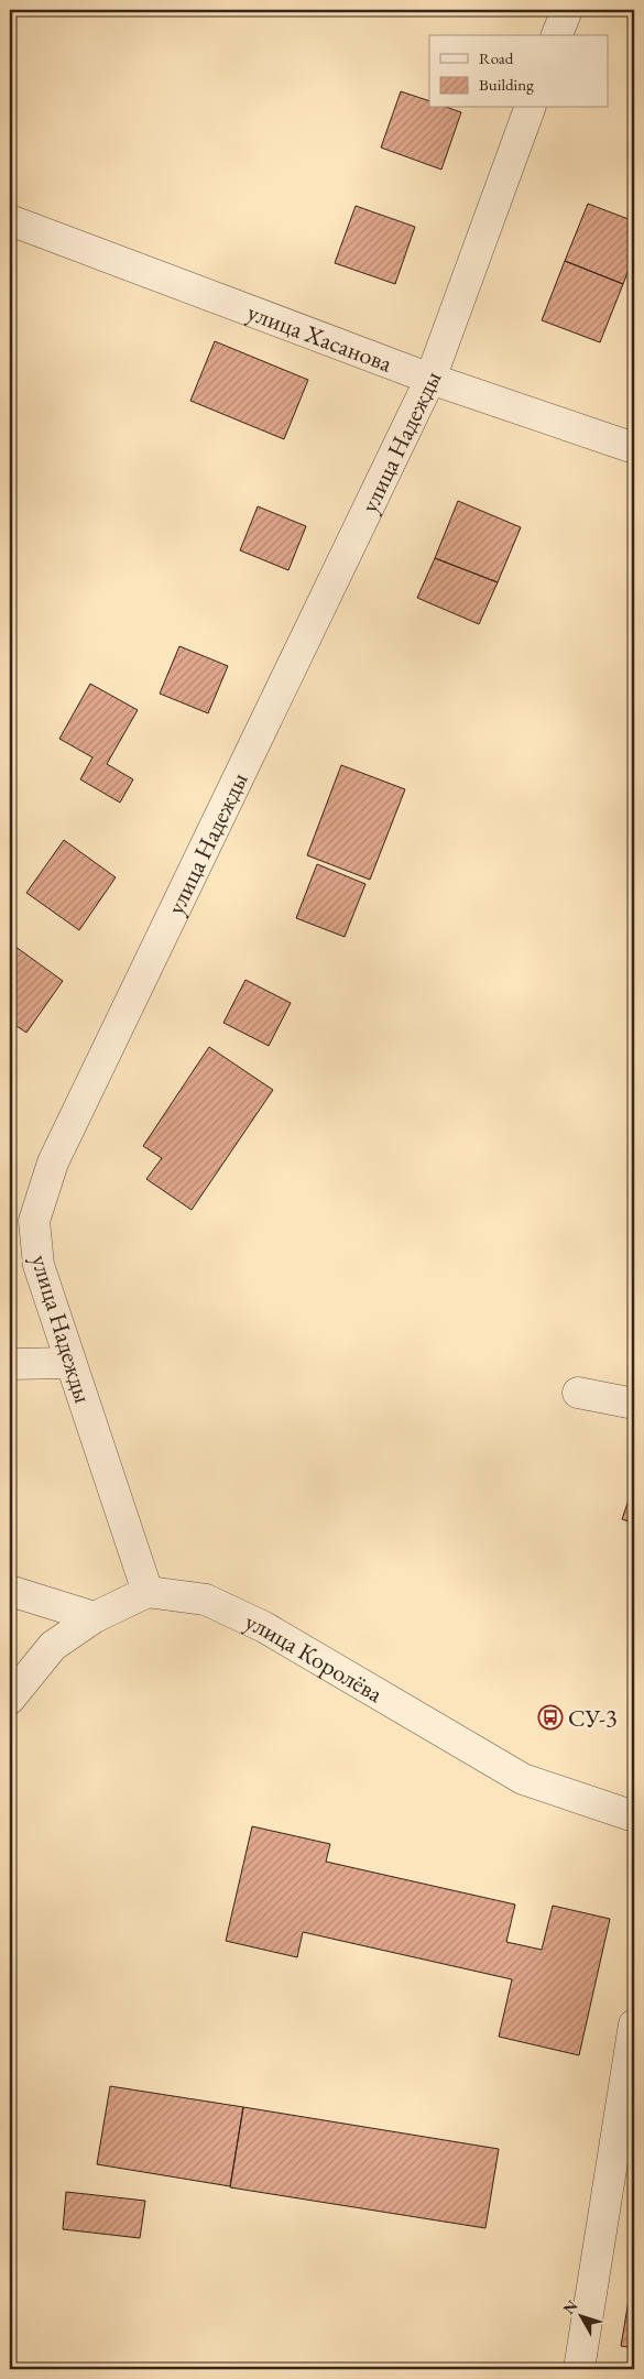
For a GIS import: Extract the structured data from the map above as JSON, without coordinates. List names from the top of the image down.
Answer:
{
  "streets": {
    "street": ["улица Хасанова", "улица Надежды", "улица Королёва"]
  },
  "crossings": [
    ["улица Хасанова", "улица Надежды"],
    ["улица Надежды", "улица Королёва"]
  ],
  "places": {
    "bus stop": ["СУ-3"]
  },
  "legend": ["Road", "Building"],
  "north": "top left"
}
